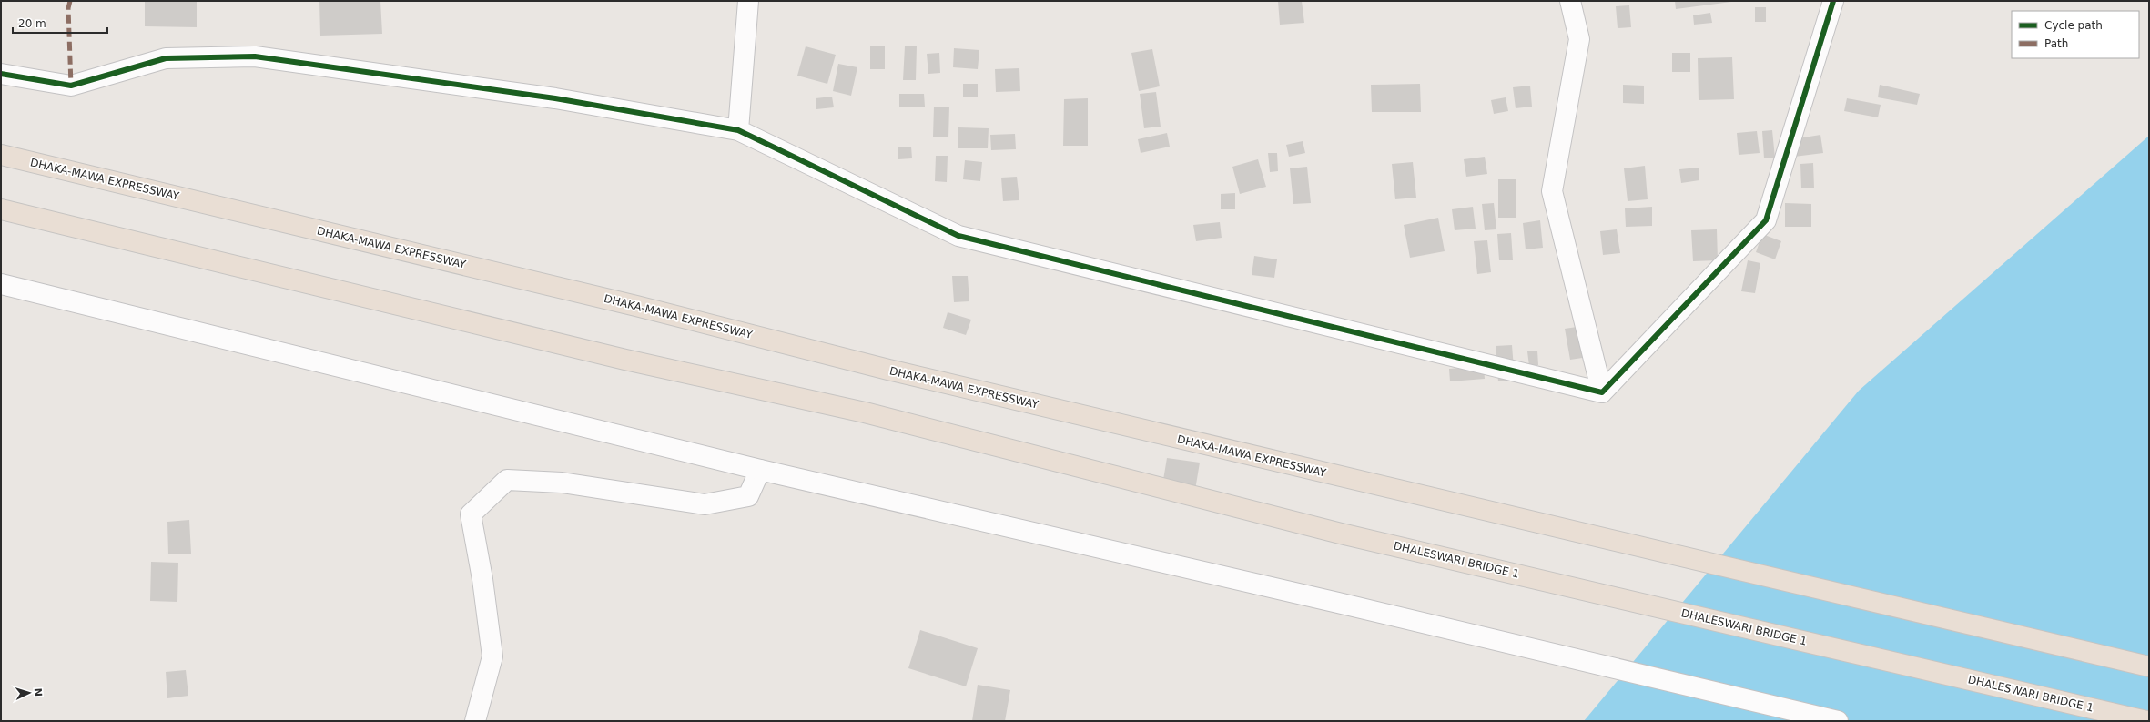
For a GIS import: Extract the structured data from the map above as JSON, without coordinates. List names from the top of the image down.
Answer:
{
  "streets": {
    "highway": ["DHAKA-MAWA EXPRESSWAY", "DHALESWARI BRIDGE 1"]
  },
  "legend": ["Cycle path", "Path"],
  "scale_bar": "20 m",
  "north": "right"
}
